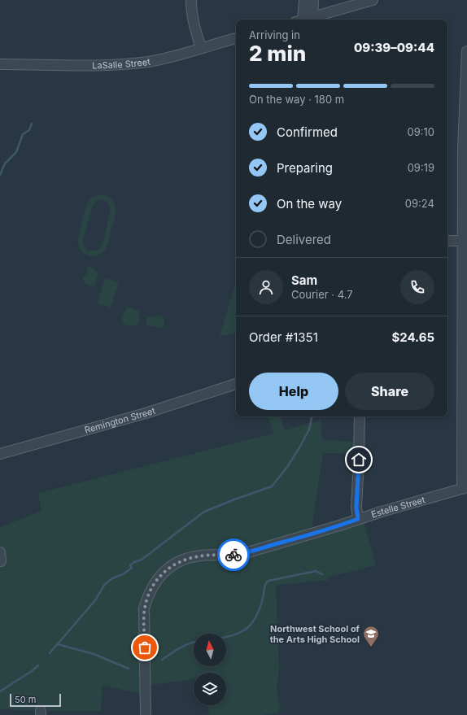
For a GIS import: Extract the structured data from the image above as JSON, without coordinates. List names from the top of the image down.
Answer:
{
  "streets": {
    "street": ["LaSalle Street", "Remington Street", "Estelle Street"]
  },
  "places": {
    "school or university": ["Northwest School of the Arts High School"]
  },
  "scale_bar": "50 m",
  "north": "top",
  "page": {
    "heading": ["2 min", "Arriving in", "09:39–09:44"],
    "panel": [
      "Sam",
      "Courier · 4.7",
      "Order #1351",
      "$24.65"
    ],
    "bar": "On the way · 180 m",
    "list": [
      ["Confirmed", "09:10"],
      ["Preparing", "09:19"],
      ["On the way", "09:24"],
      "Delivered"
    ],
    "buttons": ["Help", "Share"],
    "scale": "50 m"
  }
}
